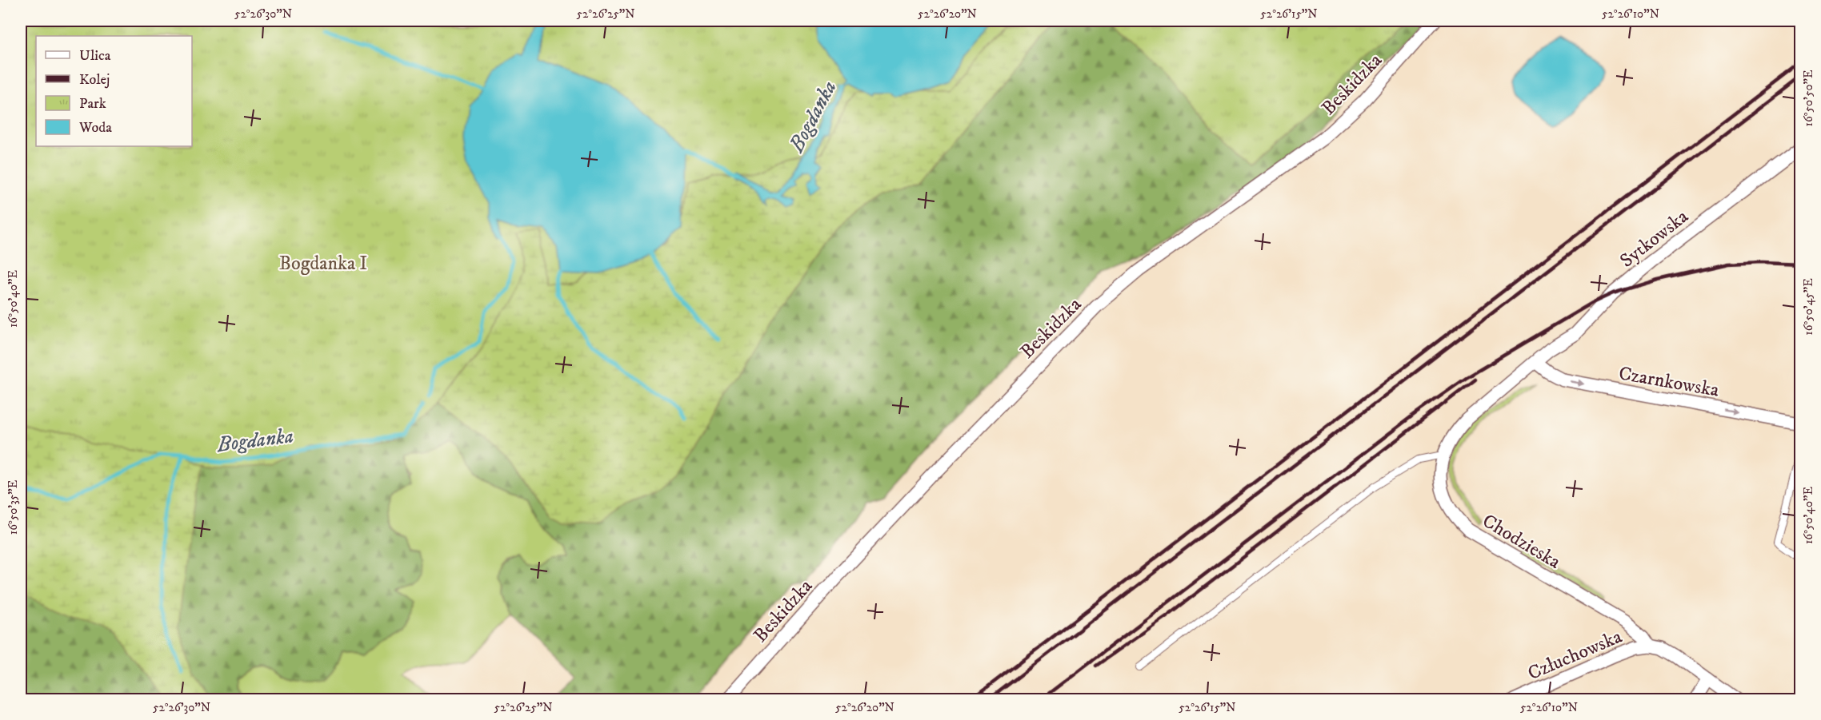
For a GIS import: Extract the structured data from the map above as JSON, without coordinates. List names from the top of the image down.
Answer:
{
  "streets": {
    "street": [
      "Beskidzka",
      "Sytkowska",
      "Czarnkowska",
      "Chodzieska",
      "Człuchowska"
    ]
  },
  "crossings": [
    ["Sytkowska", "Czarnkowska"],
    ["Sytkowska", "Chodzieska"],
    ["Czarnkowska", "Chodzieska"],
    ["Chodzieska", "Człuchowska"]
  ],
  "one_way": ["Czarnkowska"],
  "water": ["Bogdanka"],
  "parks": ["Bogdanka I"],
  "legend": [
    "Ulica",
    "Kolej",
    "Park",
    "Woda"
  ],
  "coordinates": [
    "52°26'30\"N",
    "52°26'25\"N",
    "52°26'20\"N",
    "52°26'15\"N",
    "52°26'10\"N",
    "16°50'50\"E",
    "16°50'40\"E",
    "16°50'45\"E",
    "16°50'35\"E"
  ]
}
